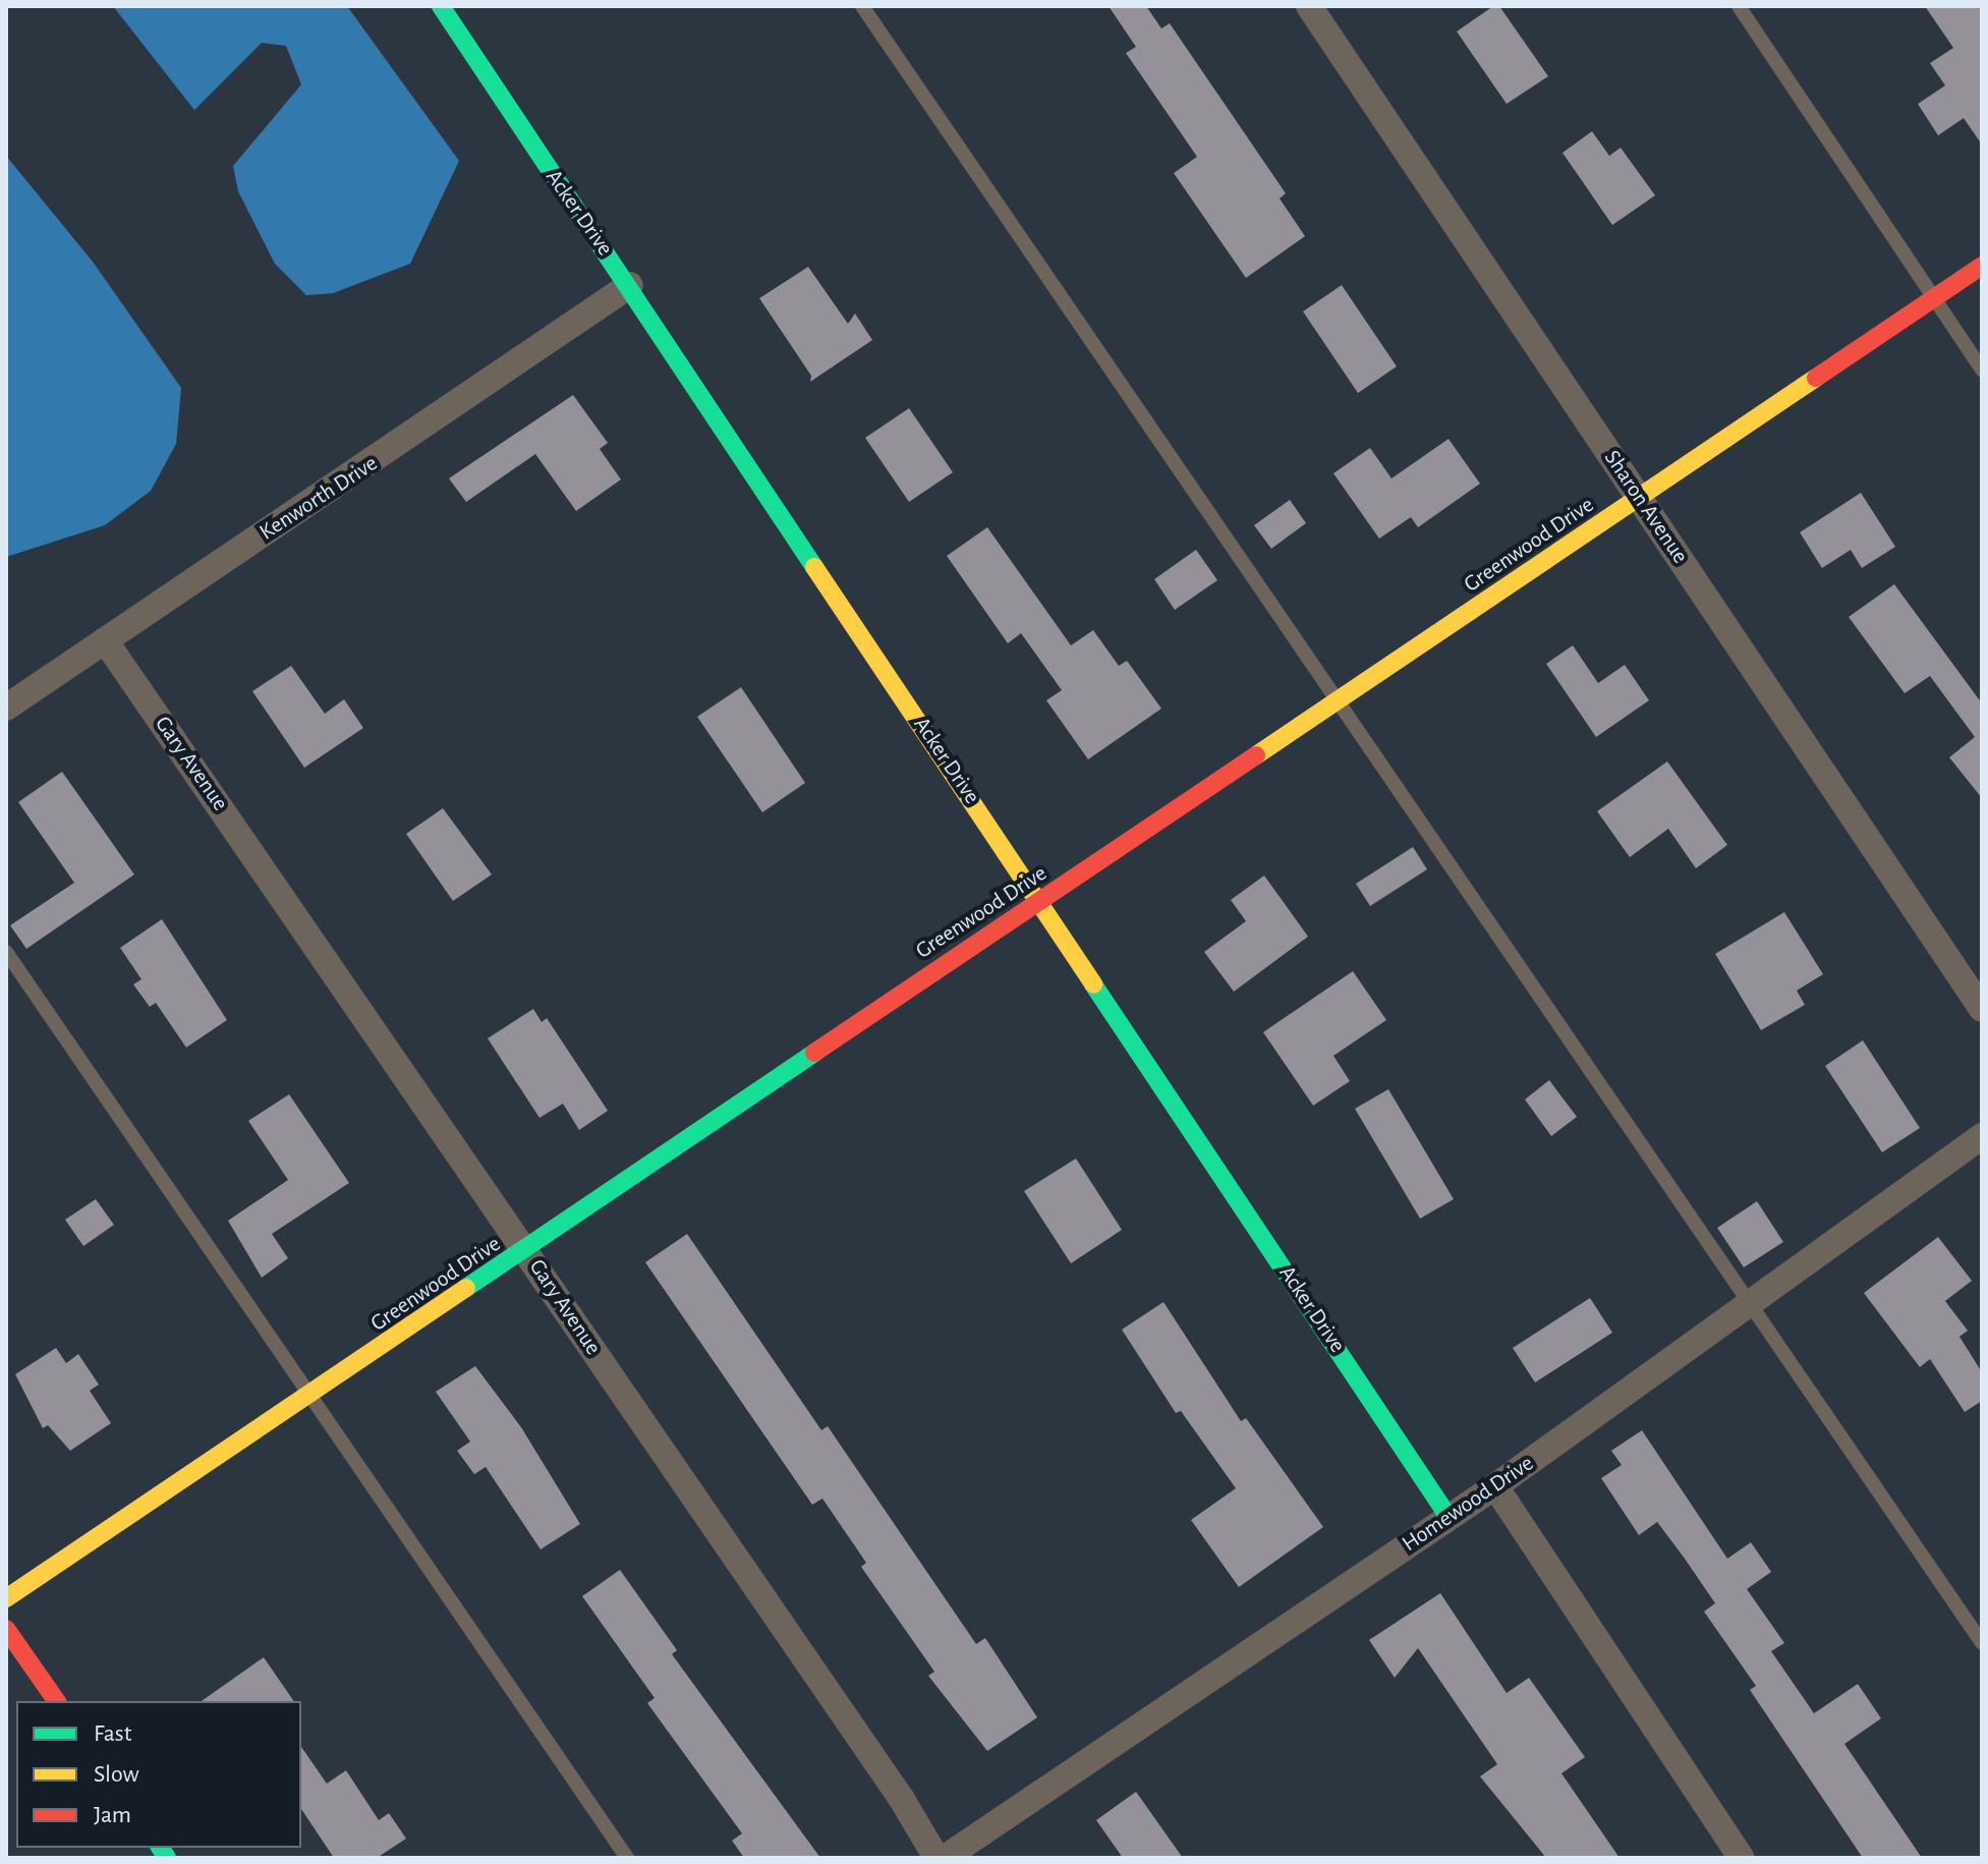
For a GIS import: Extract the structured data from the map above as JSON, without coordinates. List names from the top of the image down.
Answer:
{
  "streets": {
    "street": [
      "Acker Drive",
      "Kenworth Drive",
      "Sharon Avenue",
      "Greenwood Drive",
      "Gary Avenue",
      "Homewood Drive"
    ]
  },
  "crossings": [
    ["Acker Drive", "Kenworth Drive"],
    ["Acker Drive", "Greenwood Drive"],
    ["Acker Drive", "Homewood Drive"],
    ["Kenworth Drive", "Gary Avenue"],
    ["Sharon Avenue", "Greenwood Drive"],
    ["Greenwood Drive", "Gary Avenue"]
  ],
  "legend": ["Fast", "Slow", "Jam"]
}
